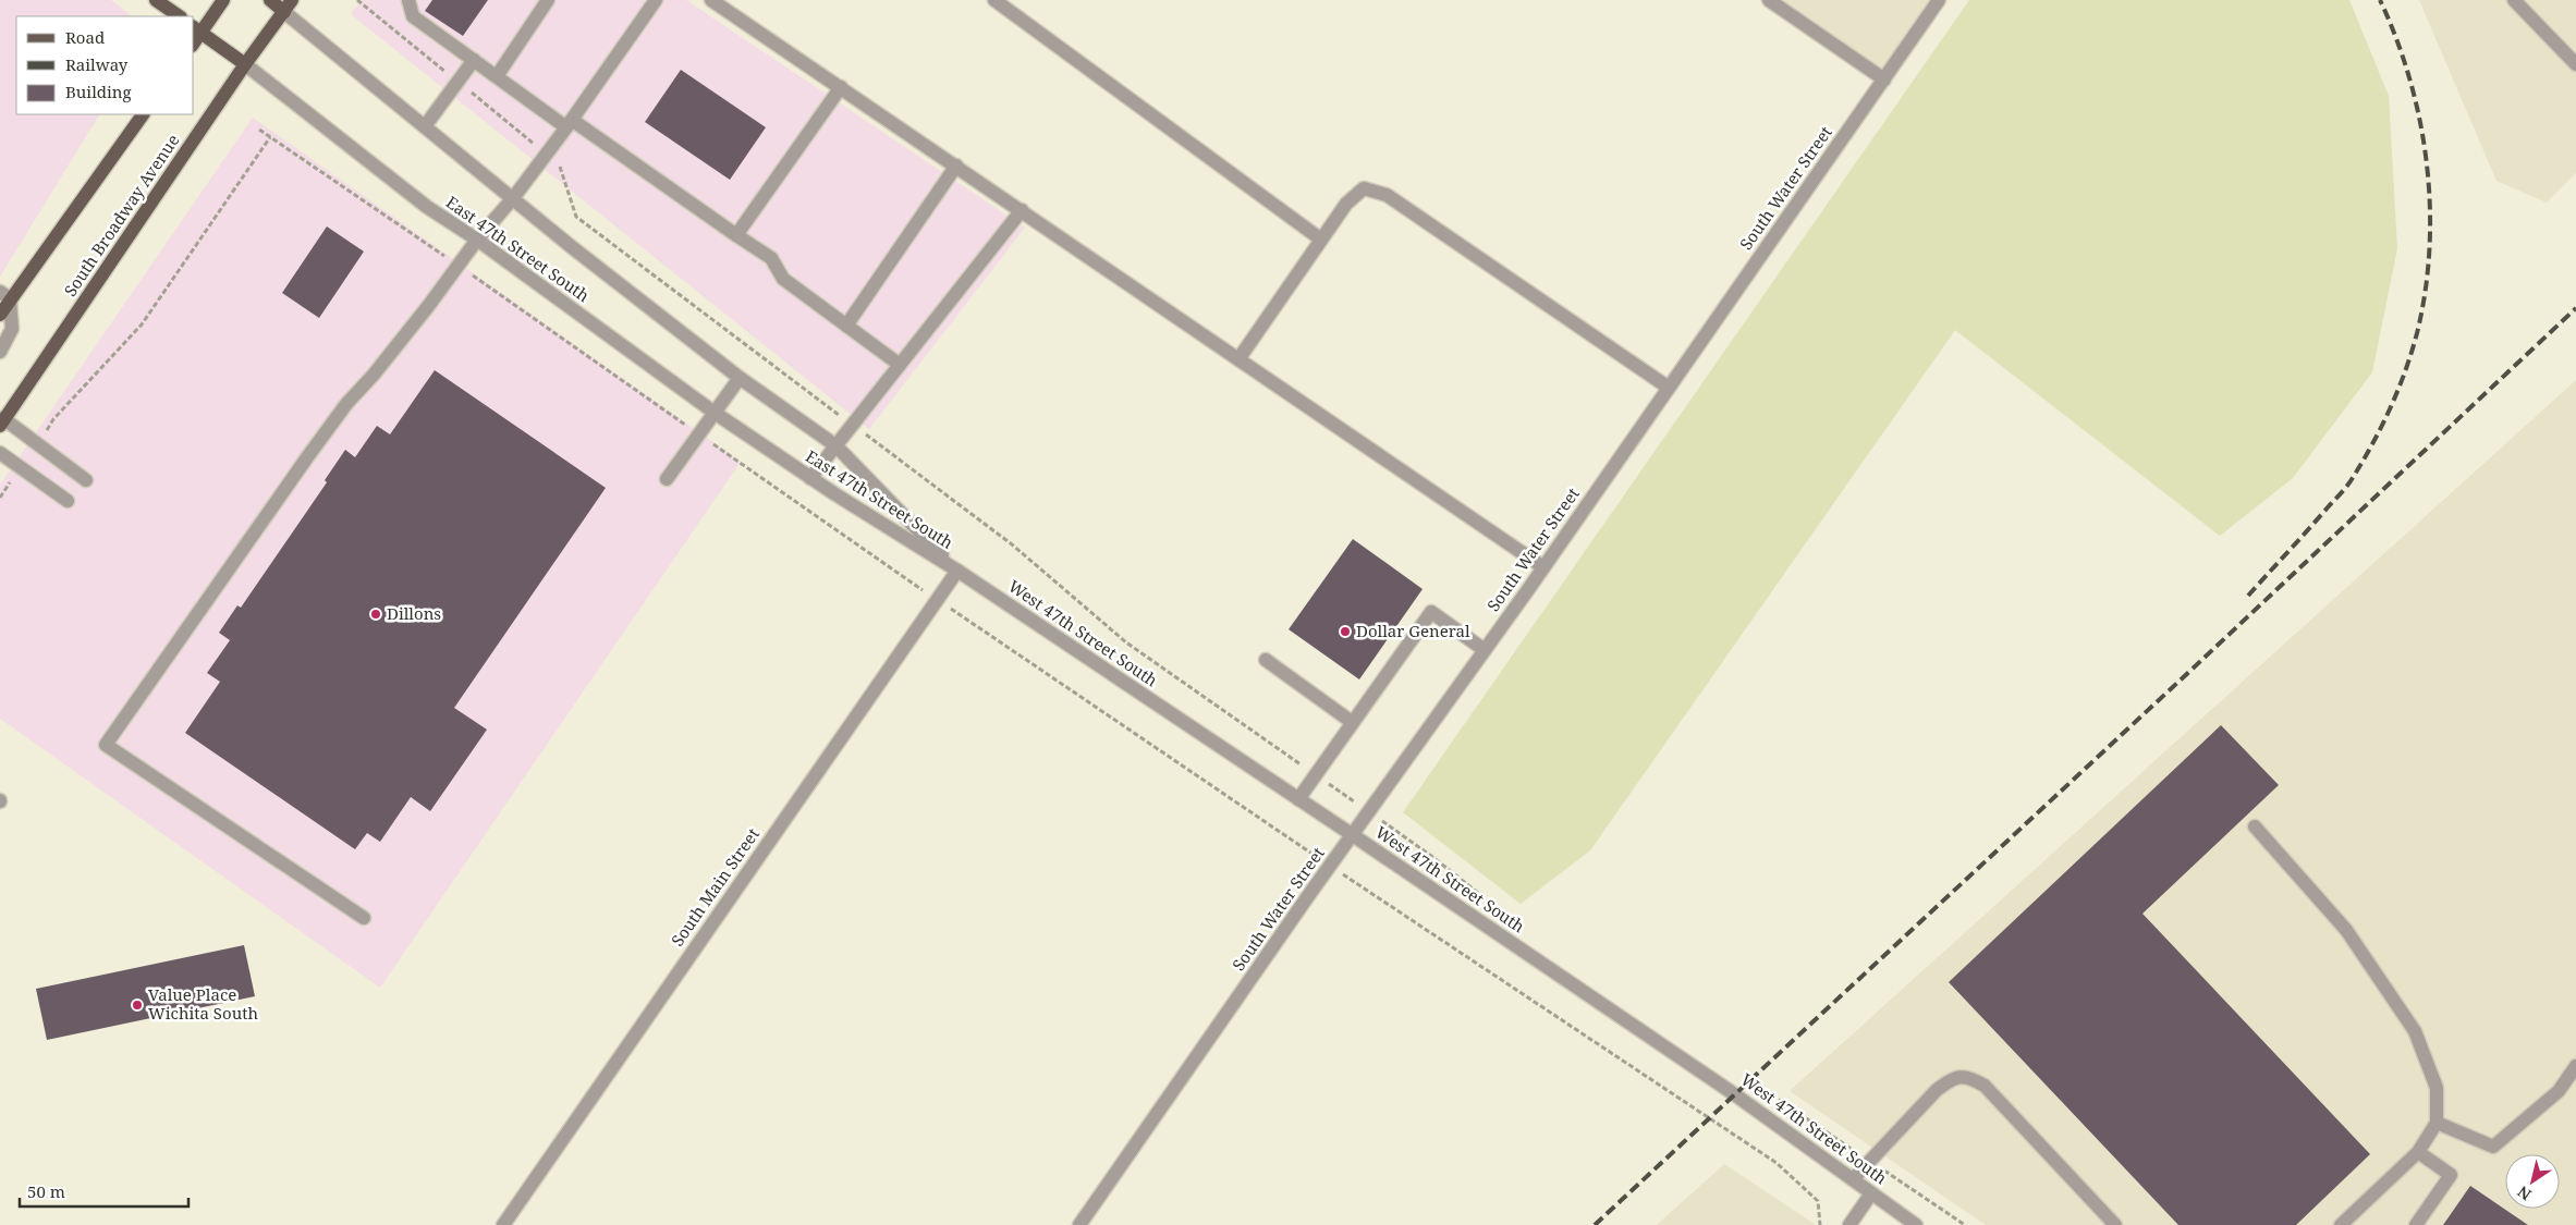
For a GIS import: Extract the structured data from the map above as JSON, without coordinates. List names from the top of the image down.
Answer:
{
  "streets": {
    "main road": ["South Broadway Avenue", "East 47th Street South"],
    "street": ["South Water Street", "West 47th Street South", "South Main Street"]
  },
  "crossings": [
    ["South Water Street", "West 47th Street South"],
    ["South Broadway Avenue", "East 47th Street South"],
    ["East 47th Street South", "West 47th Street South"],
    ["East 47th Street South", "South Main Street"],
    ["West 47th Street South", "South Main Street"]
  ],
  "places": ["Dillons", "Dollar General", "Value Place Wichita South"],
  "legend": ["Road", "Railway", "Building"],
  "scale_bar": "50 m",
  "north": "bottom left"
}
